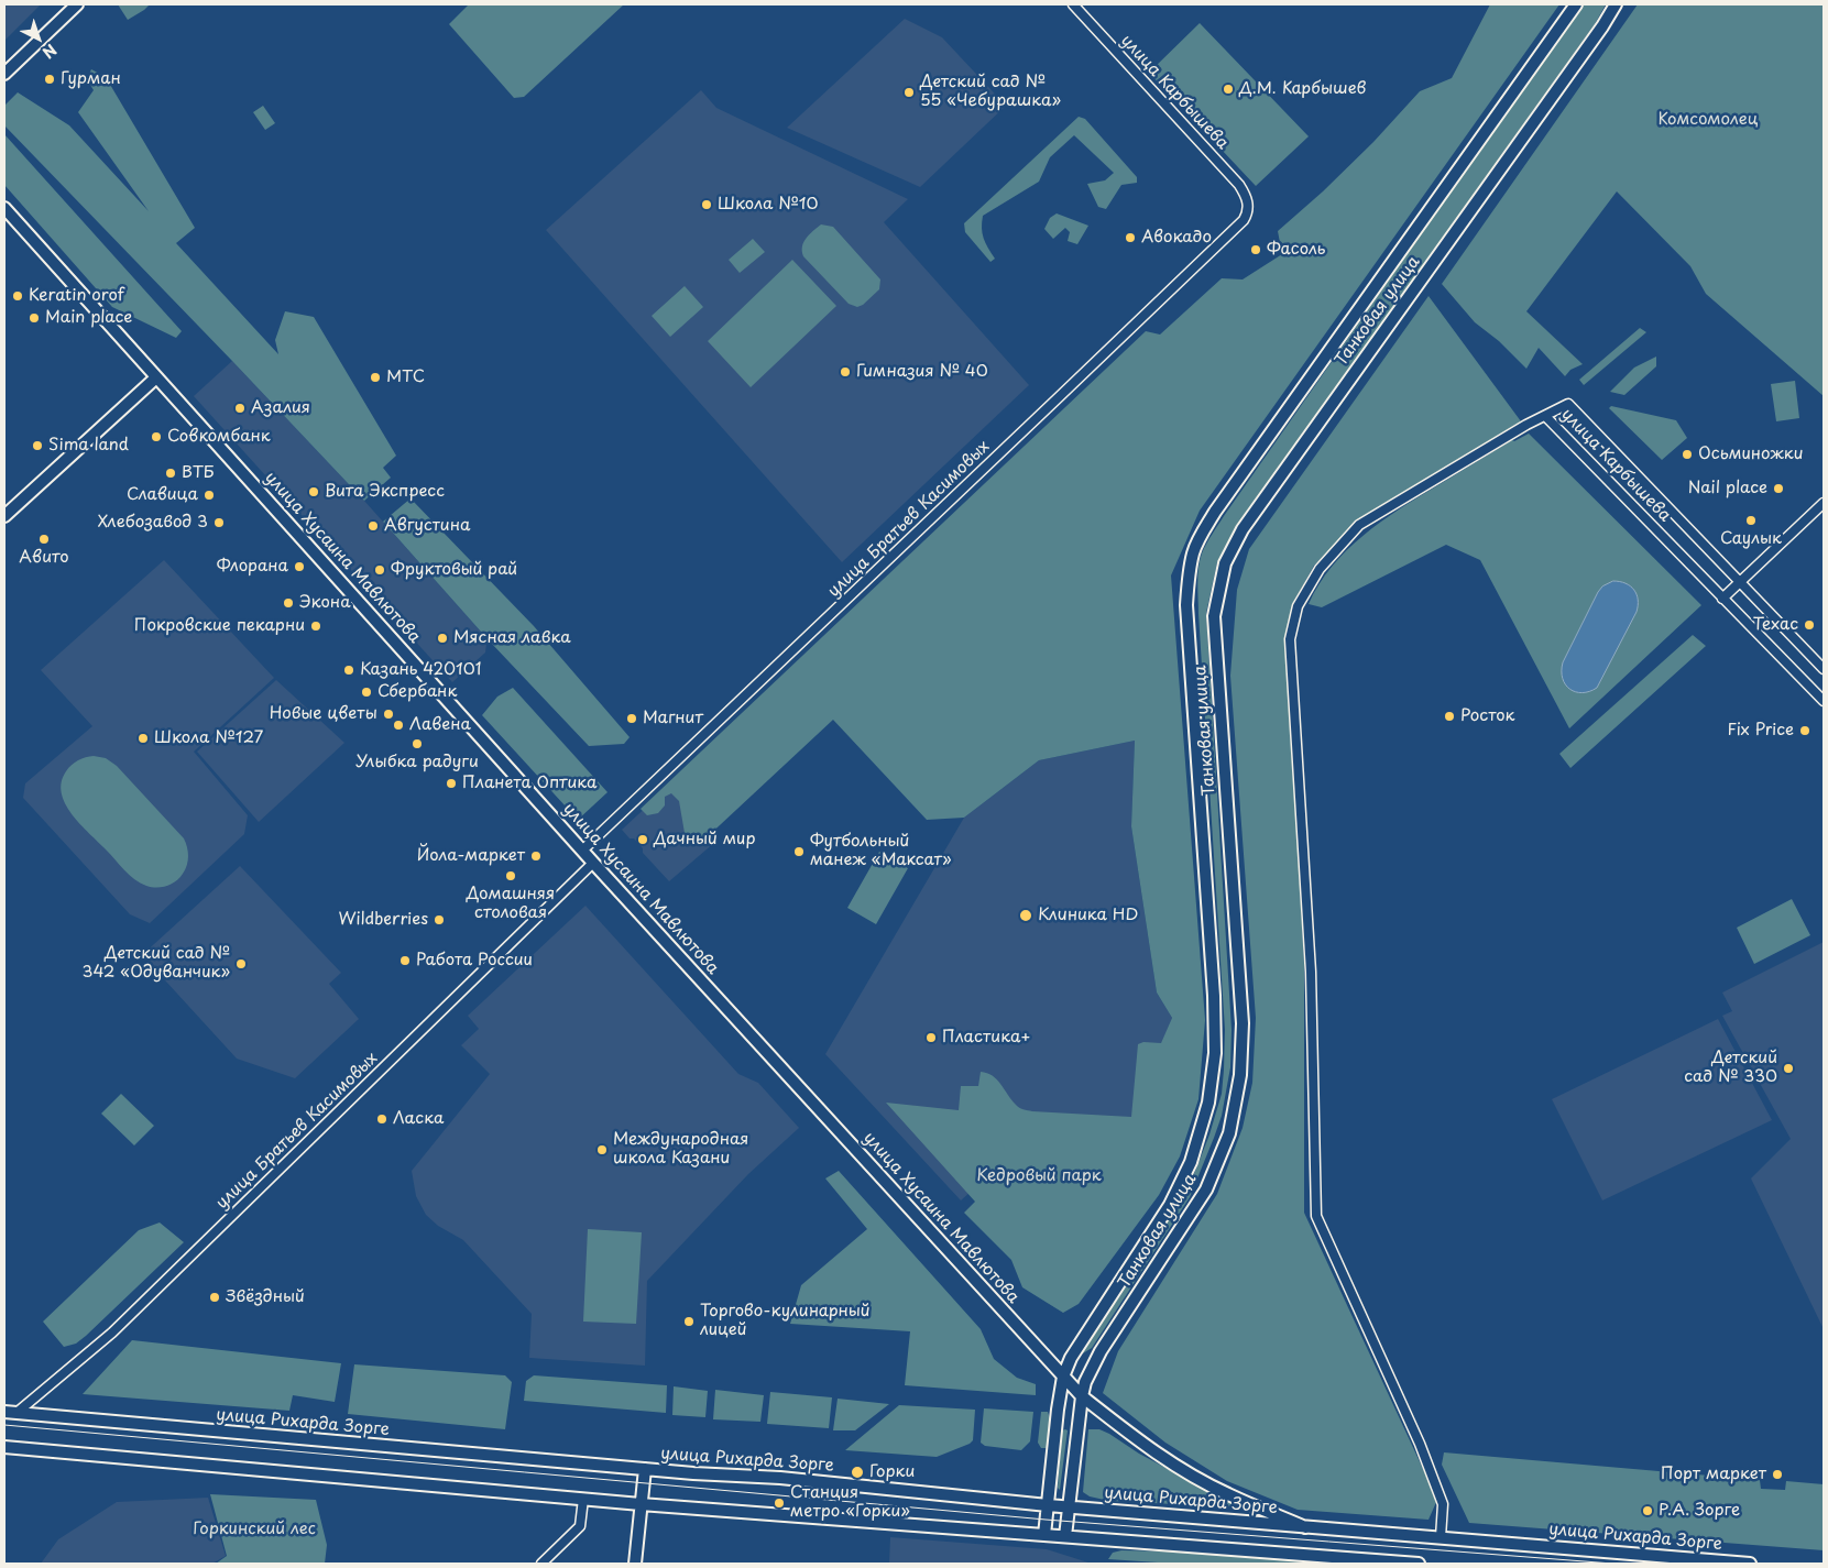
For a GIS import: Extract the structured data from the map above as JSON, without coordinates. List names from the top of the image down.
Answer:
{
  "streets": {
    "main road": ["Танковая улица", "улица Хусаина Мавлютова", "улица Рихарда Зорге"],
    "street": ["улица Карбышева", "улица Братьев Касимовых"]
  },
  "crossings": [
    ["улица Карбышева", "улица Братьев Касимовых"],
    ["Танковая улица", "улица Хусаина Мавлютова"],
    ["Танковая улица", "улица Рихарда Зорге"],
    ["улица Братьев Касимовых", "улица Хусаина Мавлютова"],
    ["улица Братьев Касимовых", "улица Рихарда Зорге"],
    ["улица Хусаина Мавлютова", "улица Рихарда Зорге"]
  ],
  "parks": ["Комсомолец", "Кедровый парк", "Горкинский лес"],
  "places": [
    "Гурман",
    "Д.М. Карбышев",
    "Детский сад № 55 «Чебурашка»",
    "Школа №10",
    "Авокадо",
    "Фасоль",
    "Keratin orof",
    "Main place",
    "Гимназия № 40",
    "МТС",
    "Азалия",
    "Совкомбанк",
    "Sima land",
    "Осьминожки",
    "ВТБ",
    "Nail place",
    "Вита Экспресс",
    "Славица",
    "Саулык",
    "Хлебозавод 3",
    "Августина",
    "Авито",
    "Флорана",
    "Фруктовый рай",
    "Экона",
    "Техас",
    "Покровские пекарни",
    "Мясная лавка",
    "Казань 420101",
    "Сбербанк",
    "Новые цветы",
    "Росток",
    "Магнит",
    "Лавена",
    "Fix Price",
    "Школа №127",
    "Улыбка радуги",
    "Планета Оптика",
    "Дачный мир",
    "Футбольный манеж «Максат»",
    "Йола-маркет",
    "Домашняя столовая",
    "Клиника HD",
    "Wildberries",
    "Работа России",
    "Детский сад № 342 «Одуванчик»",
    "Пластика+",
    "Детский сад № 330",
    "Ласка",
    "Международная школа Казани",
    "Звёздный",
    "Торгово-кулинарный лицей",
    "Горки",
    "Порт маркет",
    "Станция метро «Горки»",
    "Р.А. Зорге"
  ],
  "north": "bottom right"
}
